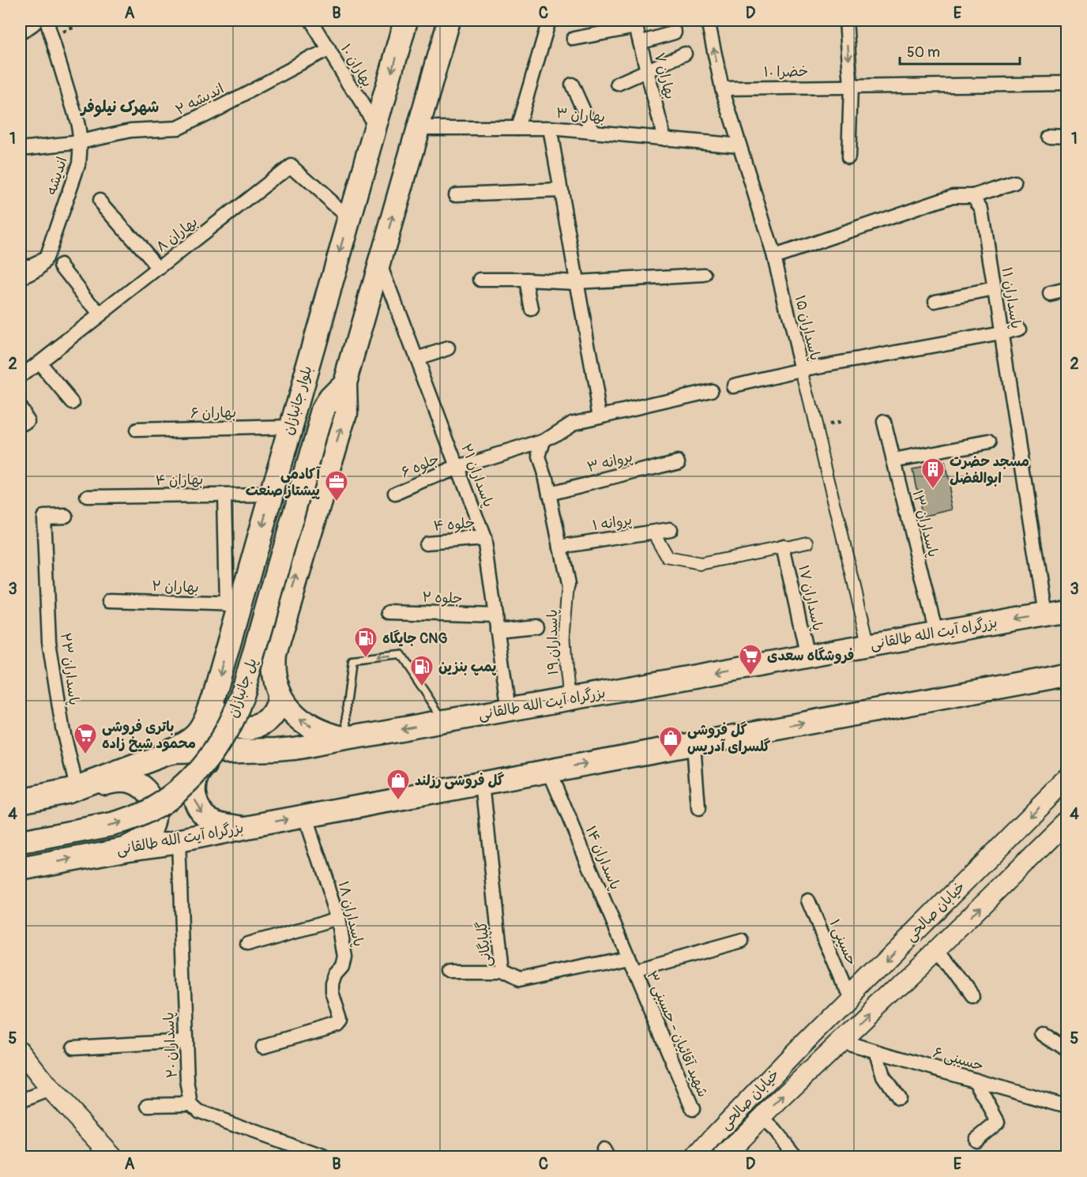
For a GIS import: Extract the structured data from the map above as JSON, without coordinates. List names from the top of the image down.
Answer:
{
  "streets": {
    "highway": ["بلوار جانبازان", "بزرگراه آیت الله طالقانی", "پل جانبازان"],
    "main road": ["خیابان صالحی", "خيابان صالحی"],
    "street": [
      "بهاران ۱۰",
      "خضرا ۱۰",
      "بهاران ۷",
      "اندیشه ۲",
      "بهاران ۳",
      "اندیشه",
      "بهاران ۸",
      "پاسداران ١١",
      "پاسداران ۱۵",
      "بهاران ۶",
      "پروانه ۳",
      "جلوه ۶",
      "پاسداران ۲۱",
      "بهاران ۴",
      "پروانه ۱",
      "پاسداران ۱۳",
      "جلوه ۴",
      "بهاران ۲",
      "جلوه ۲",
      "پاسداران ۱۷",
      "پاسداران ۱۹",
      "پاسداران ۲۳",
      "پاسداران ۱۴",
      "پاسداران ۱۸",
      "حسینی ۱",
      "گلپایگانی",
      "شهید آقائیان - حسینی ۳",
      "پاسداران ۲۰",
      "حسینی ۶"
    ]
  },
  "crossings": [
    ["بهاران ۱۰", "اندیشه ۲"],
    ["بهاران ۱۰", "بلوار جانبازان"],
    ["خضرا ۱۰", "پاسداران ۱۵"],
    ["بهاران ۷", "بهاران ۳"],
    ["اندیشه ۲", "اندیشه"],
    ["بهاران ۳", "پاسداران ۱۵"],
    ["بهاران ۳", "بلوار جانبازان"],
    ["بهاران ۸", "بلوار جانبازان"],
    ["پاسداران ١١", "بزرگراه آیت الله طالقانی"],
    ["پاسداران ۱۵", "بزرگراه آیت الله طالقانی"],
    ["بلوار جانبازان", "بهاران ۶"],
    ["بلوار جانبازان", "پاسداران ۲۱"],
    ["بلوار جانبازان", "بهاران ۴"],
    ["بلوار جانبازان", "بهاران ۲"],
    ["بلوار جانبازان", "بزرگراه آیت الله طالقانی"],
    ["بلوار جانبازان", "پل جانبازان"],
    ["جلوه ۶", "پاسداران ۲۱"],
    ["پاسداران ۲۱", "جلوه ۴"],
    ["پاسداران ۲۱", "جلوه ۲"],
    ["پاسداران ۲۱", "بزرگراه آیت الله طالقانی"],
    ["پاسداران ۱۳", "بزرگراه آیت الله طالقانی"],
    ["پاسداران ۱۷", "بزرگراه آیت الله طالقانی"],
    ["بزرگراه آیت الله طالقانی", "پاسداران ۱۹"],
    ["بزرگراه آیت الله طالقانی", "پاسداران ۲۳"],
    ["بزرگراه آیت الله طالقانی", "پاسداران ۱۴"],
    ["بزرگراه آیت الله طالقانی", "پاسداران ۱۸"],
    ["بزرگراه آیت الله طالقانی", "گلپایگانی"],
    ["بزرگراه آیت الله طالقانی", "پاسداران ۲۰"],
    ["پاسداران ۱۴", "گلپایگانی"],
    ["پاسداران ۱۴", "شهید آقائیان - حسینی ۳"],
    ["خیابان صالحی", "حسینی ۱"],
    ["خیابان صالحی", "حسینی ۶"],
    ["خیابان صالحی", "خيابان صالحی"]
  ],
  "one_way": ["پل جانبازان"],
  "districts": ["شهرک نیلوفر"],
  "places": {
    "building": ["مسجد حضرت ابوالفضل"],
    "office": ["آکادمی پیشتاز صنعت"],
    "fuel station": ["جایگاه CNG", "پمپ بنزین"],
    "supermarket": ["فروشگاه سعدی", "باتری فروشی محمود شیخ زاده"],
    "shop": ["گل فروشی گلسرای آدریس", "گل فروشی رزلند"]
  },
  "scale_bar": "50 m",
  "grid": {
    "columns": [
      "A",
      "B",
      "C",
      "D",
      "E"
    ],
    "rows": [
      "1",
      "2",
      "3",
      "4",
      "5"
    ]
  }
}
